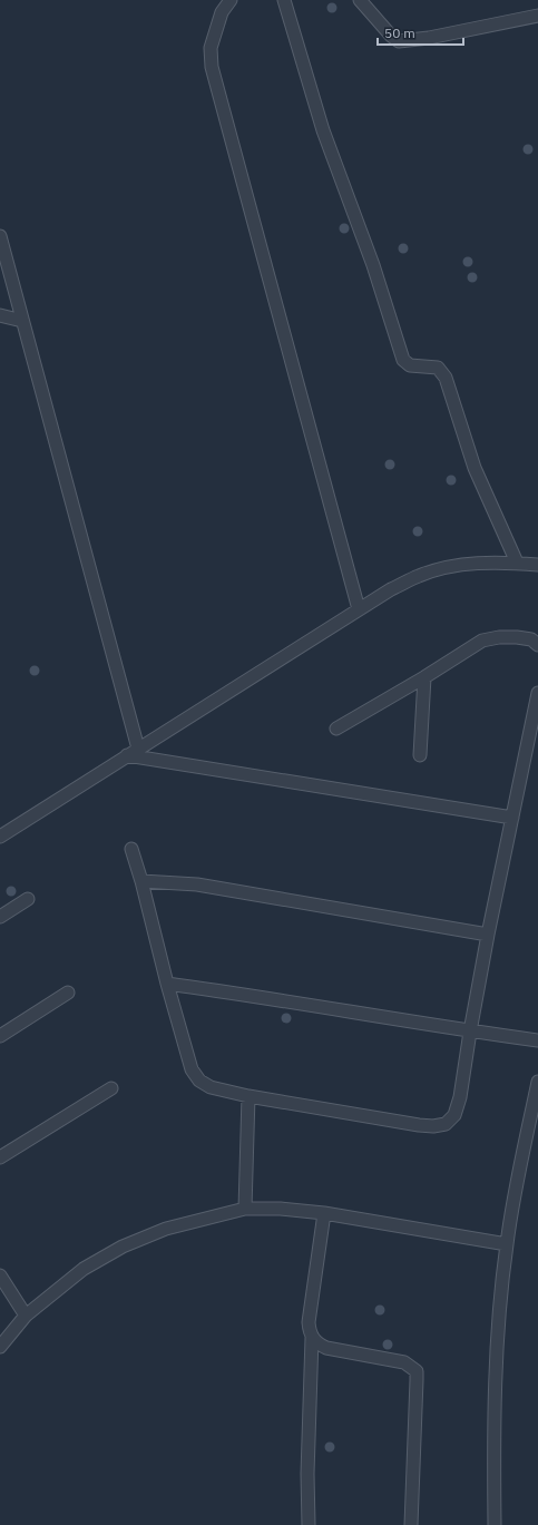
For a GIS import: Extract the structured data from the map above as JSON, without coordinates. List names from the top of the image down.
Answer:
{
  "scale_bar": "50 m"
}
